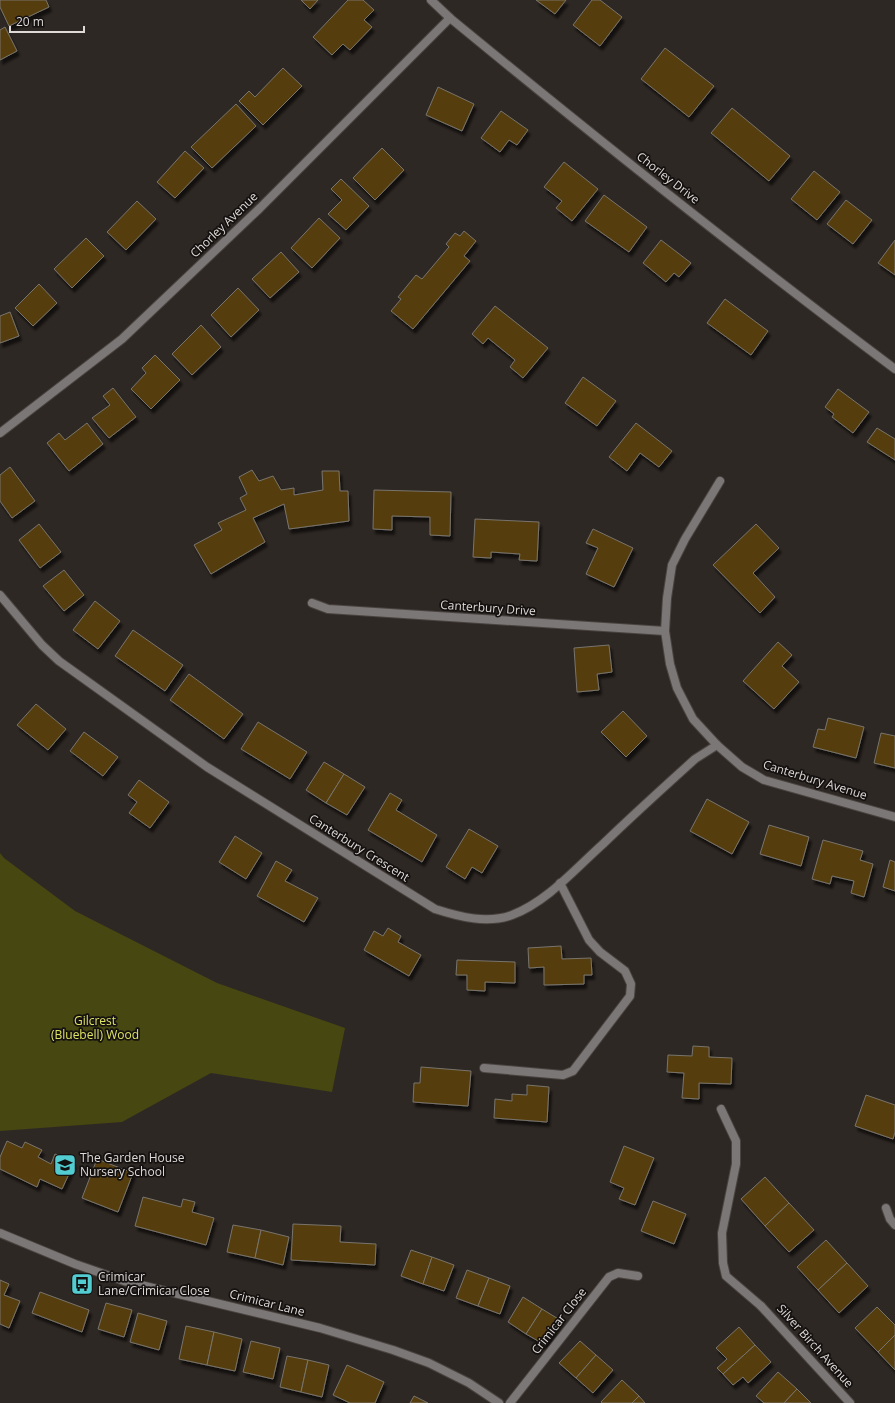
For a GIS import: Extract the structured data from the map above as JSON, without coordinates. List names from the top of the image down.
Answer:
{
  "streets": {
    "street": [
      "Chorley Drive",
      "Chorley Avenue",
      "Canterbury Drive",
      "Canterbury Avenue",
      "Canterbury Crescent",
      "Crimicar Lane",
      "Crimicar Close",
      "Silver Birch Avenue"
    ]
  },
  "crossings": [
    ["Chorley Drive", "Chorley Avenue"],
    ["Canterbury Drive", "Canterbury Avenue"],
    ["Canterbury Avenue", "Canterbury Crescent"]
  ],
  "parks": ["Gilcrest (Bluebell) Wood"],
  "places": {
    "school or university": ["The Garden House Nursery School"],
    "bus stop": ["Crimicar Lane/Crimicar Close"]
  },
  "scale_bar": "20 m"
}
